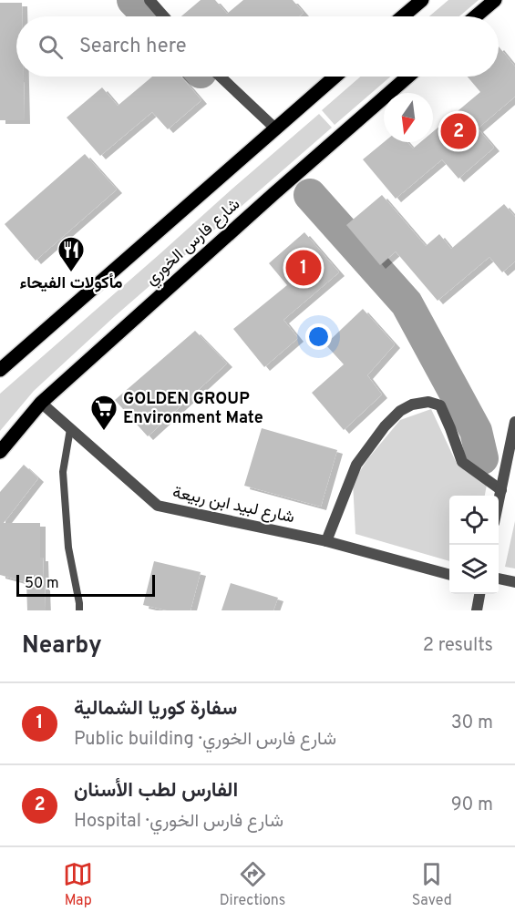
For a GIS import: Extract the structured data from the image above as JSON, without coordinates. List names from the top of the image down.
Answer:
{
  "streets": {
    "main road": ["شارع فارس الخوري"],
    "street": ["شارع لبيد ابن ربيعة"]
  },
  "crossings": [
    ["شارع فارس الخوري", "شارع لبيد ابن ربيعة"]
  ],
  "places": {
    "restaurant": ["مأكولات الفيحاء"],
    "supermarket": ["GOLDEN GROUP Environment Mate"]
  },
  "scale_bar": "50 m",
  "north": "bottom",
  "page": {
    "search": "Search here",
    "pins": ["2", "1"],
    "scale": "50 m",
    "heading": ["Nearby", "2 results"],
    "list": [
      {
        "mark": "1",
        "name": "سفارة كوريا الشمالية",
        "note": "Public building · شارع فارس الخوري",
        "value": "30 m"
      },
      {
        "mark": "2",
        "name": "الفارس لطب الأسنان",
        "note": "Hospital · شارع فارس الخوري",
        "value": "90 m"
      }
    ],
    "nav": ["Map", "Directions", "Saved"]
  }
}
